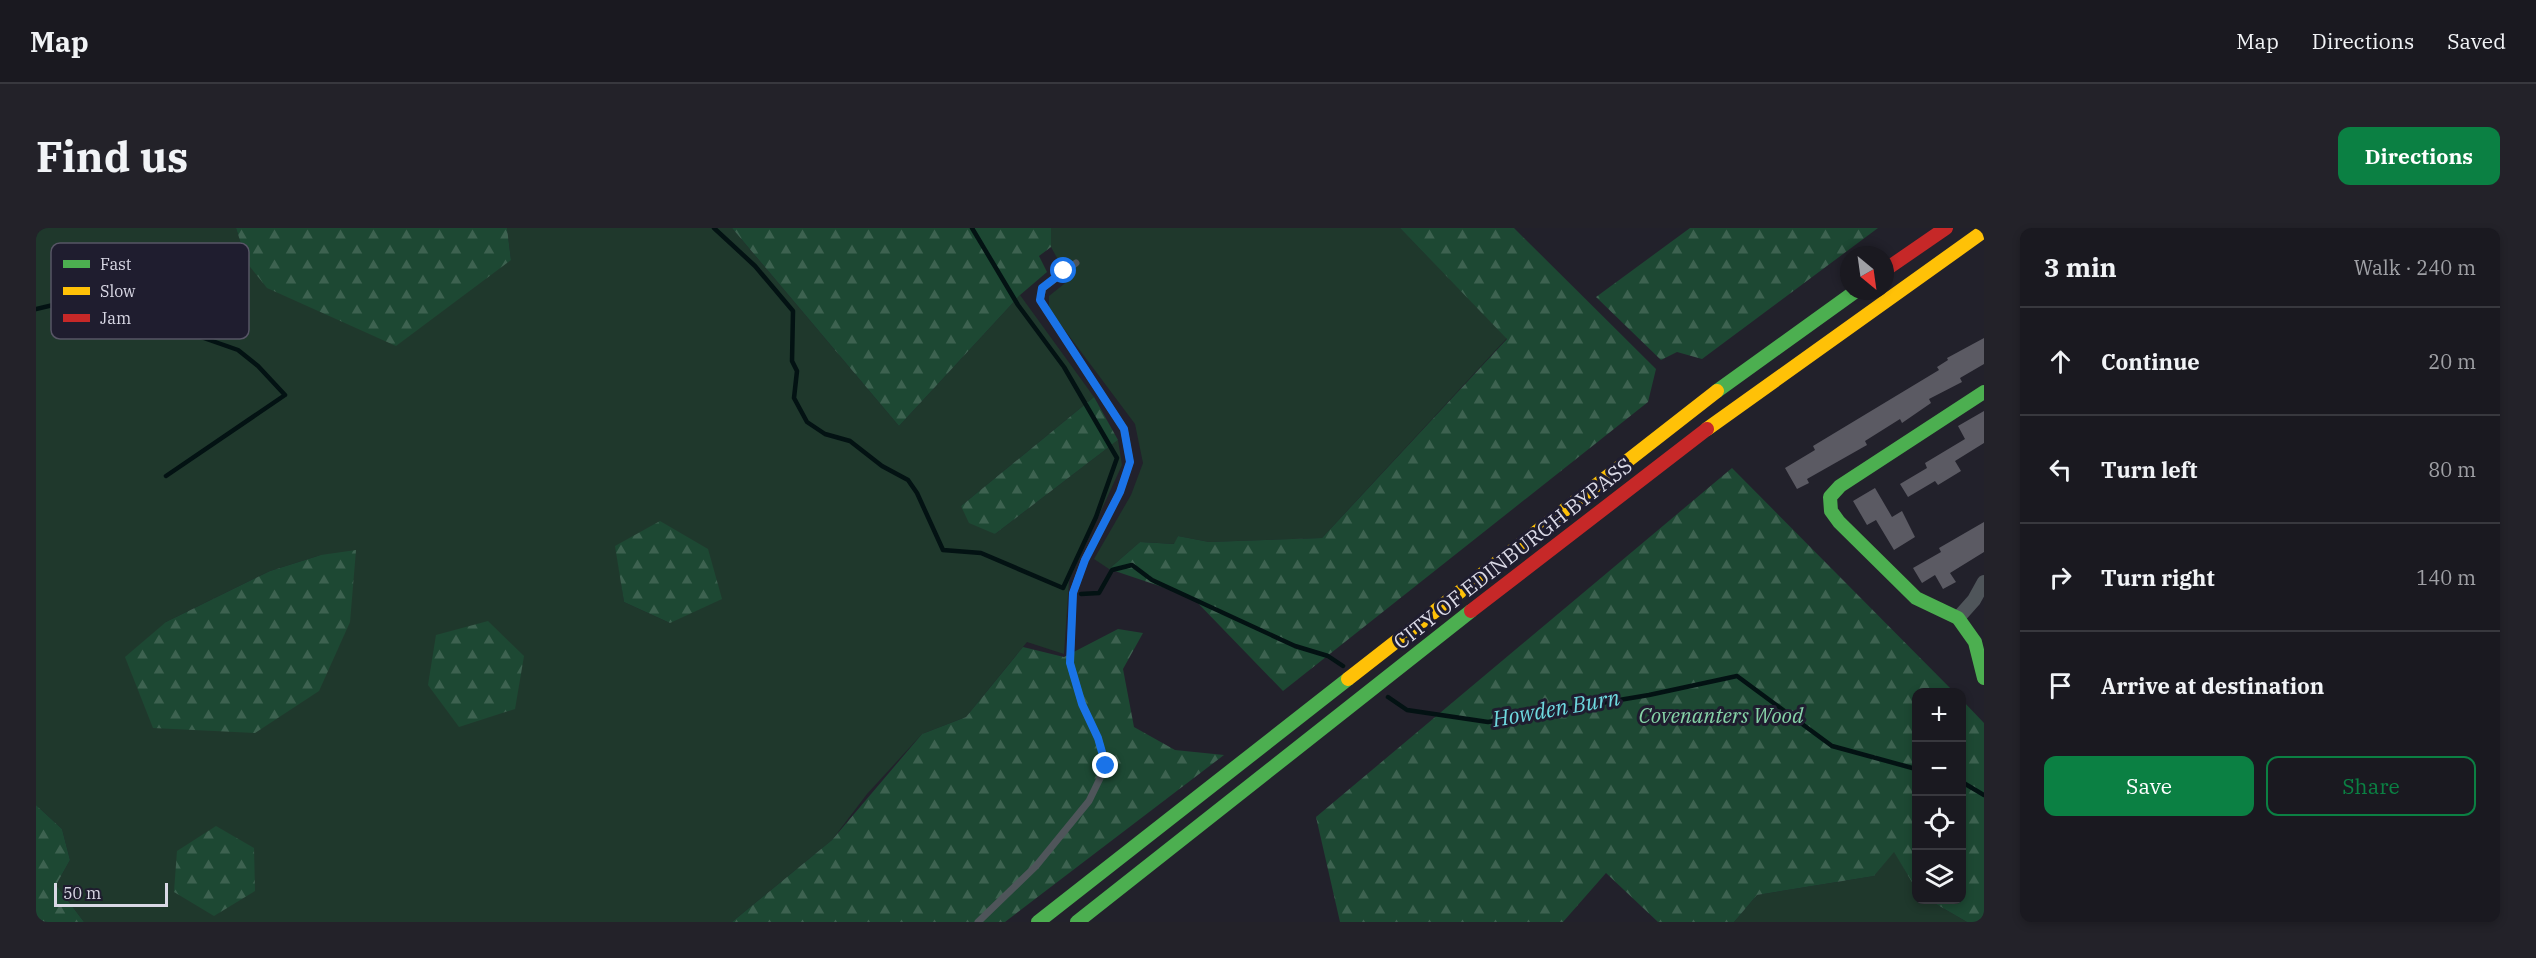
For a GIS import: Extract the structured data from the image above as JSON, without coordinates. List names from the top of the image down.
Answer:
{
  "streets": {
    "main road": ["CITY OF EDINBURGH BYPASS"]
  },
  "water": ["Howden Burn"],
  "parks": ["Covenanters Wood"],
  "legend": ["Fast", "Slow", "Jam"],
  "scale_bar": "50 m",
  "north": "bottom right",
  "page": {
    "header": "Map",
    "nav": ["Map", "Directions", "Saved"],
    "buttons": [
      "Directions",
      ["Save", "Share"]
    ],
    "title": "Find us",
    "heading": ["3 min", "Walk · 240 m"],
    "list": [
      ["Continue", "20 m"],
      ["Turn left", "80 m"],
      ["Turn right", "140 m"],
      "Arrive at destination"
    ],
    "map_buttons": ["+", "−"],
    "scale": "50 m"
  }
}
